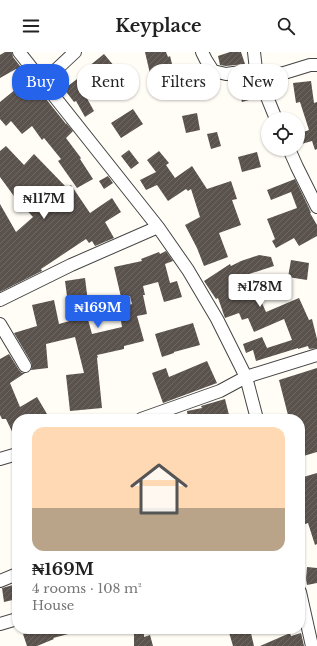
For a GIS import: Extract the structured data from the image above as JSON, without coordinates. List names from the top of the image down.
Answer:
{
  "page": {
    "header": "Keyplace",
    "chip": [
      "Buy",
      "Rent",
      "Filters",
      "New"
    ],
    "price": ["₦117M", "₦178M", "₦169M"],
    "list": [
      {
        "name": "₦169M",
        "note": "4 rooms · 108 m² · House"
      }
    ]
  }
}
